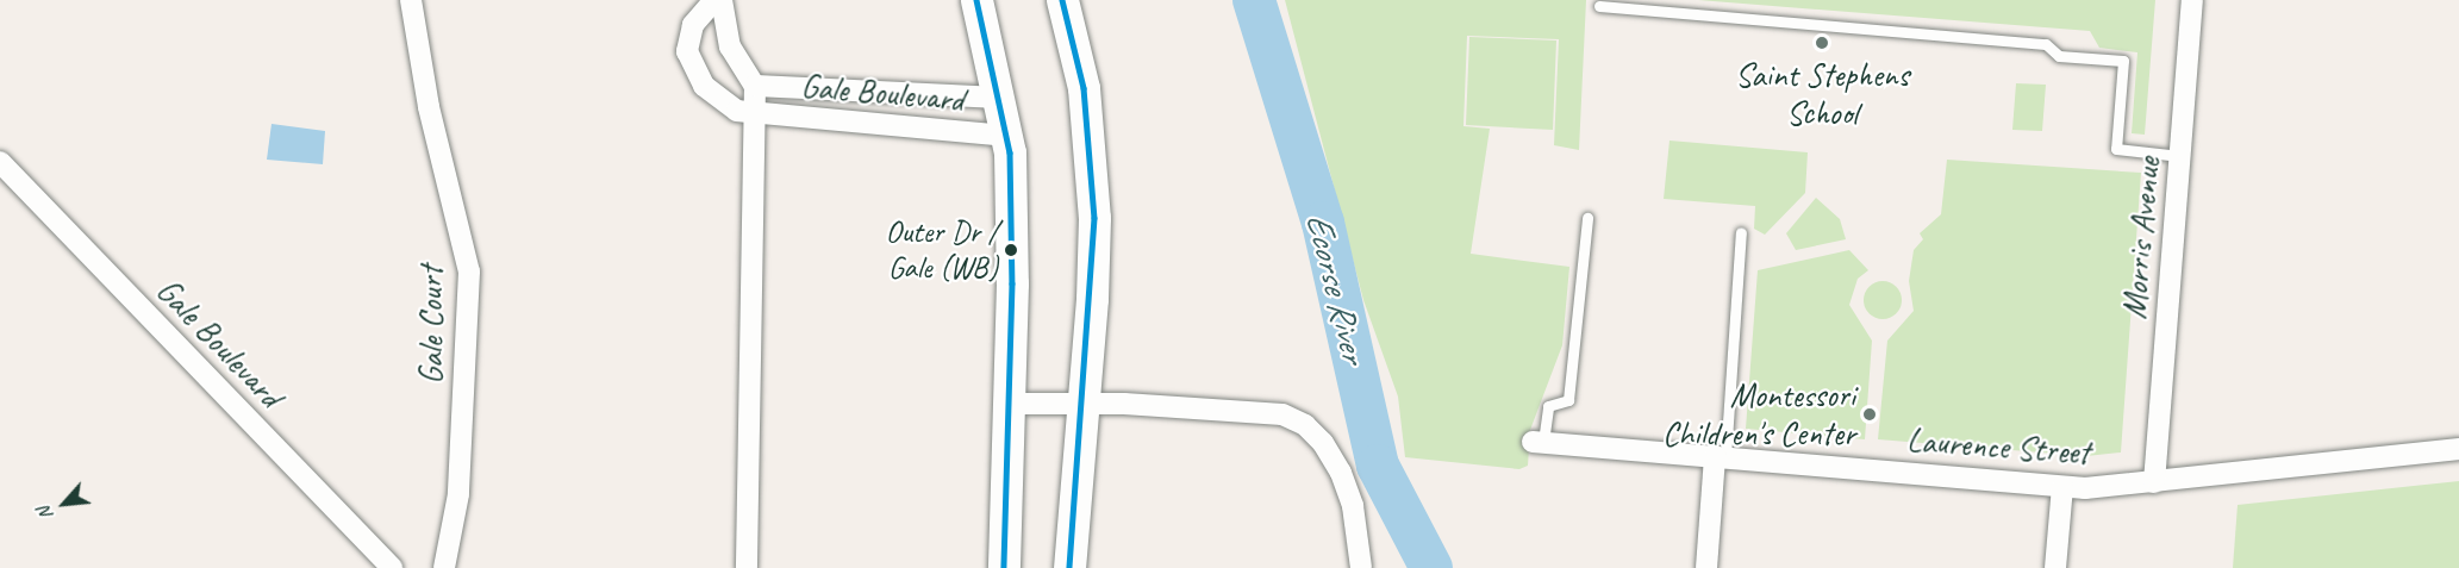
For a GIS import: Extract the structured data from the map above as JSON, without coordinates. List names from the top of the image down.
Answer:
{
  "streets": {
    "street": [
      "Gale Boulevard",
      "Morris Avenue",
      "Gale Court",
      "Laurence Street"
    ]
  },
  "crossings": [
    ["Morris Avenue", "Laurence Street"]
  ],
  "water": ["Ecorse River"],
  "places": ["Saint Stephens School", "Outer Dr / Gale (WB)", "Montessori Children's Center"],
  "north": "bottom left"
}
